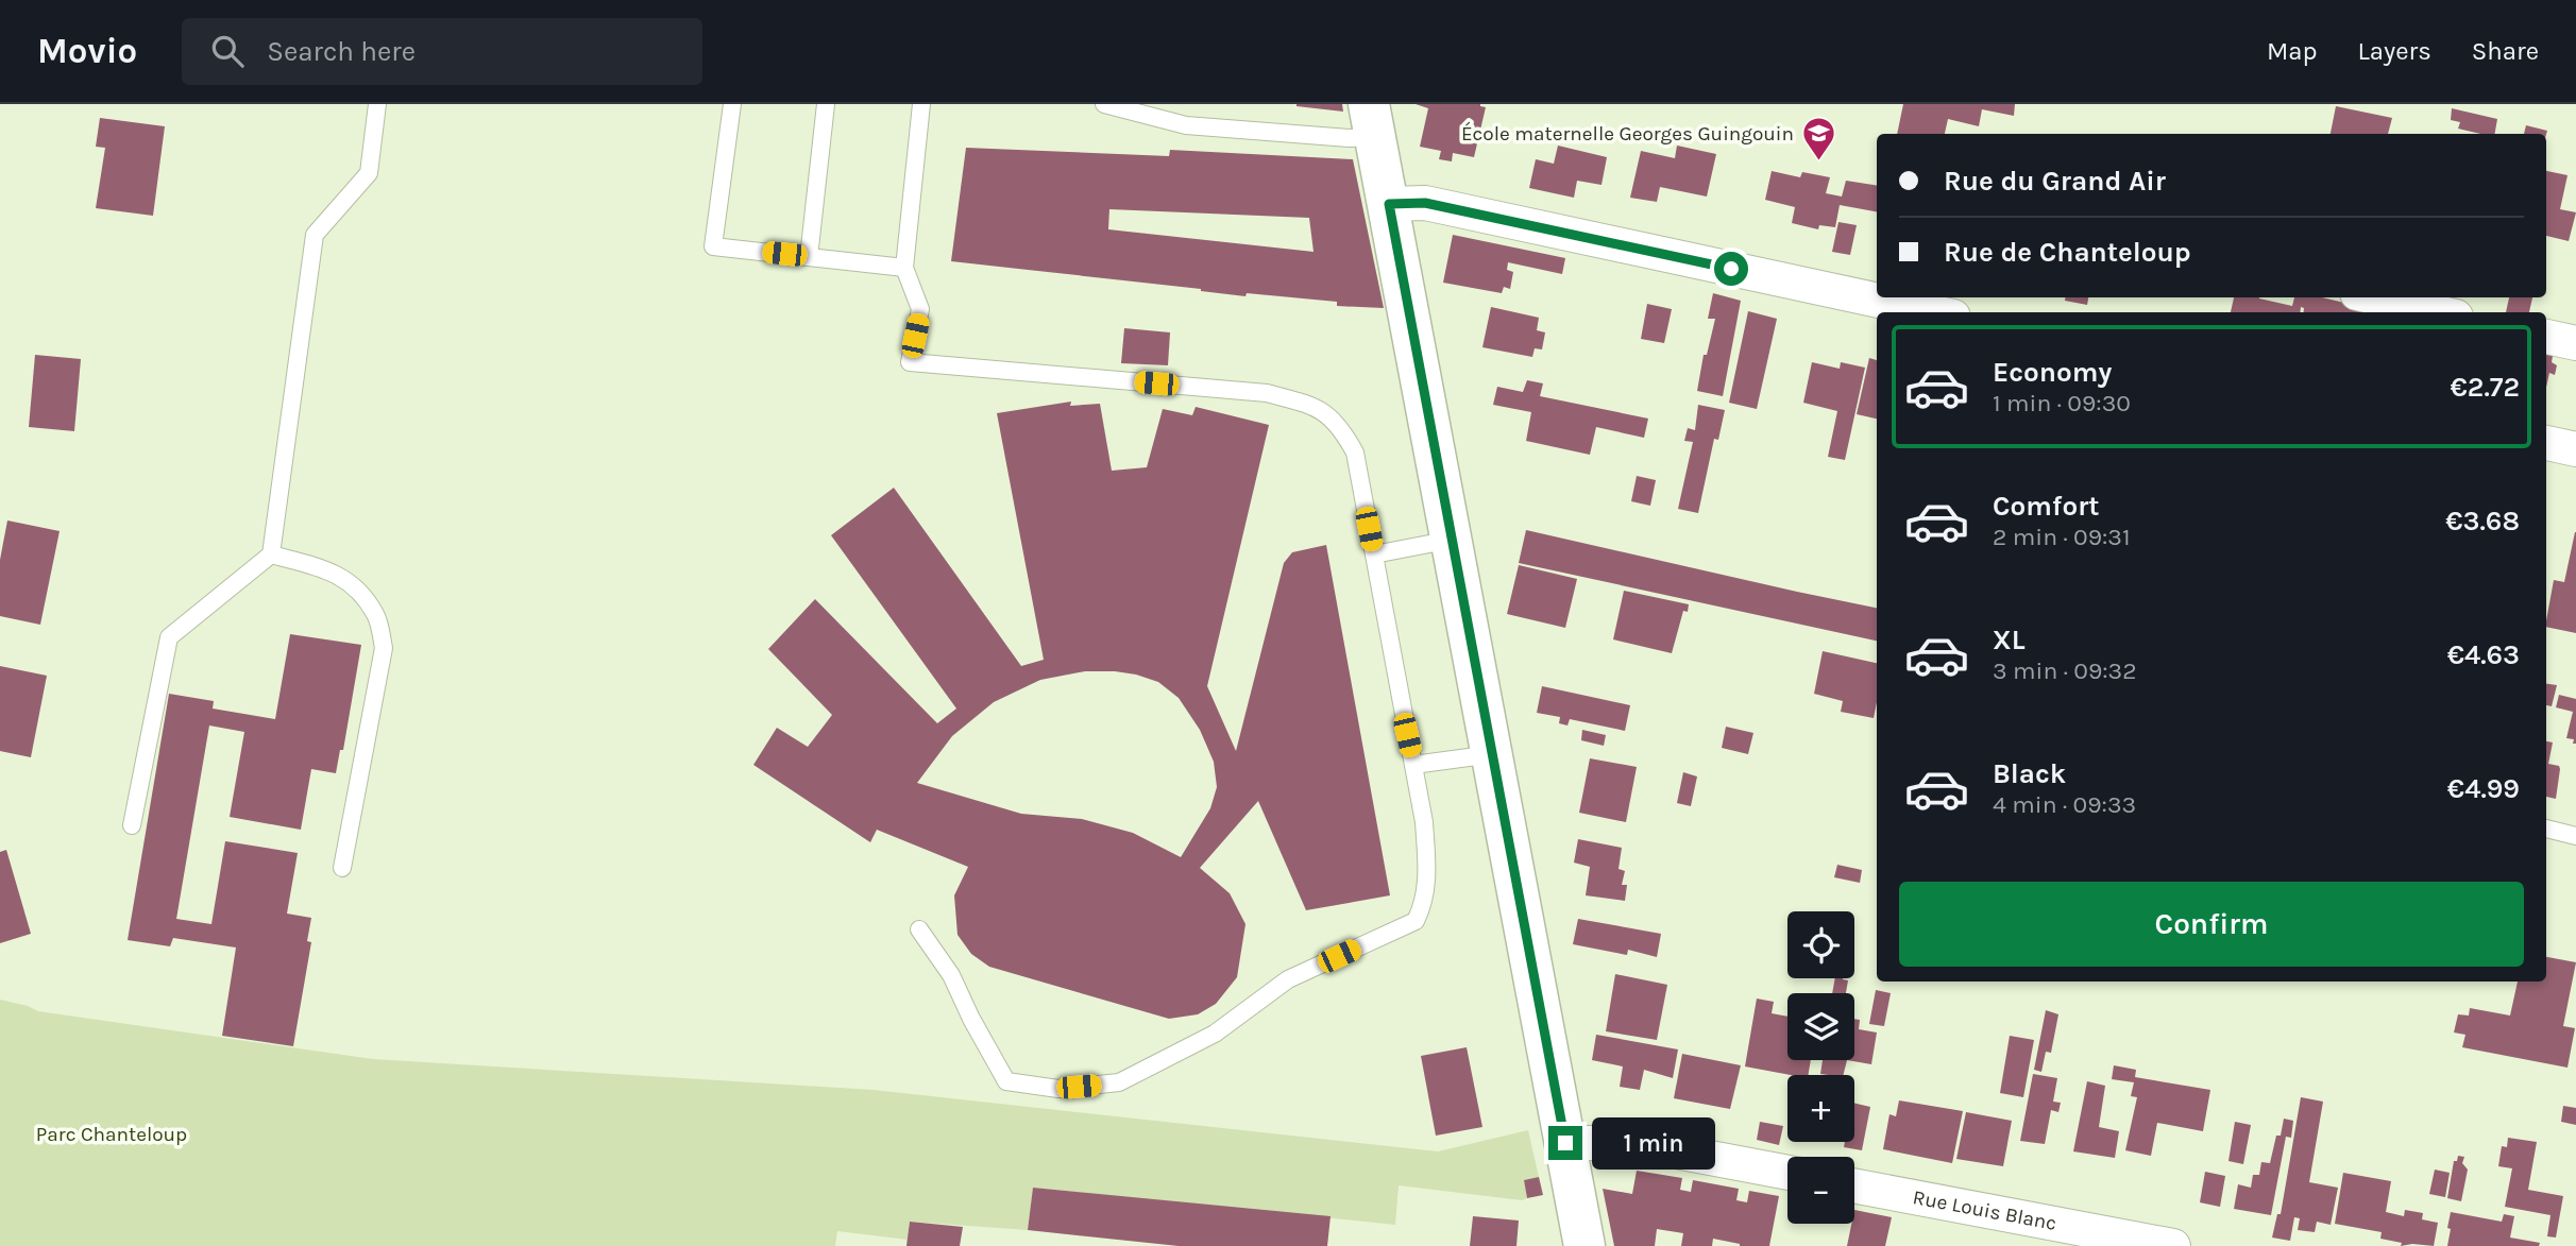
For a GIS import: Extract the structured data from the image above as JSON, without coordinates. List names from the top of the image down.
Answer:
{
  "streets": {
    "street": ["Rue Louis Blanc"]
  },
  "parks": ["Parc Chanteloup"],
  "places": {
    "school or university": ["École maternelle Georges Guingouin"]
  },
  "page": {
    "header": "Movio",
    "search": "Search here",
    "nav": ["Map", "Layers", "Share"],
    "banner": ["Rue du Grand Air", "Rue de Chanteloup"],
    "list": [
      {
        "name": "Economy",
        "note": "1 min · 09:30",
        "value": "€2.72"
      },
      {
        "name": "Comfort",
        "note": "2 min · 09:31",
        "value": "€3.68"
      },
      {
        "name": "XL",
        "note": "3 min · 09:32",
        "value": "€4.63"
      },
      {
        "name": "Black",
        "note": "4 min · 09:33",
        "value": "€4.99"
      }
    ],
    "buttons": "Confirm",
    "map_buttons": ["+", "−"],
    "bubble": "1 min"
  }
}
